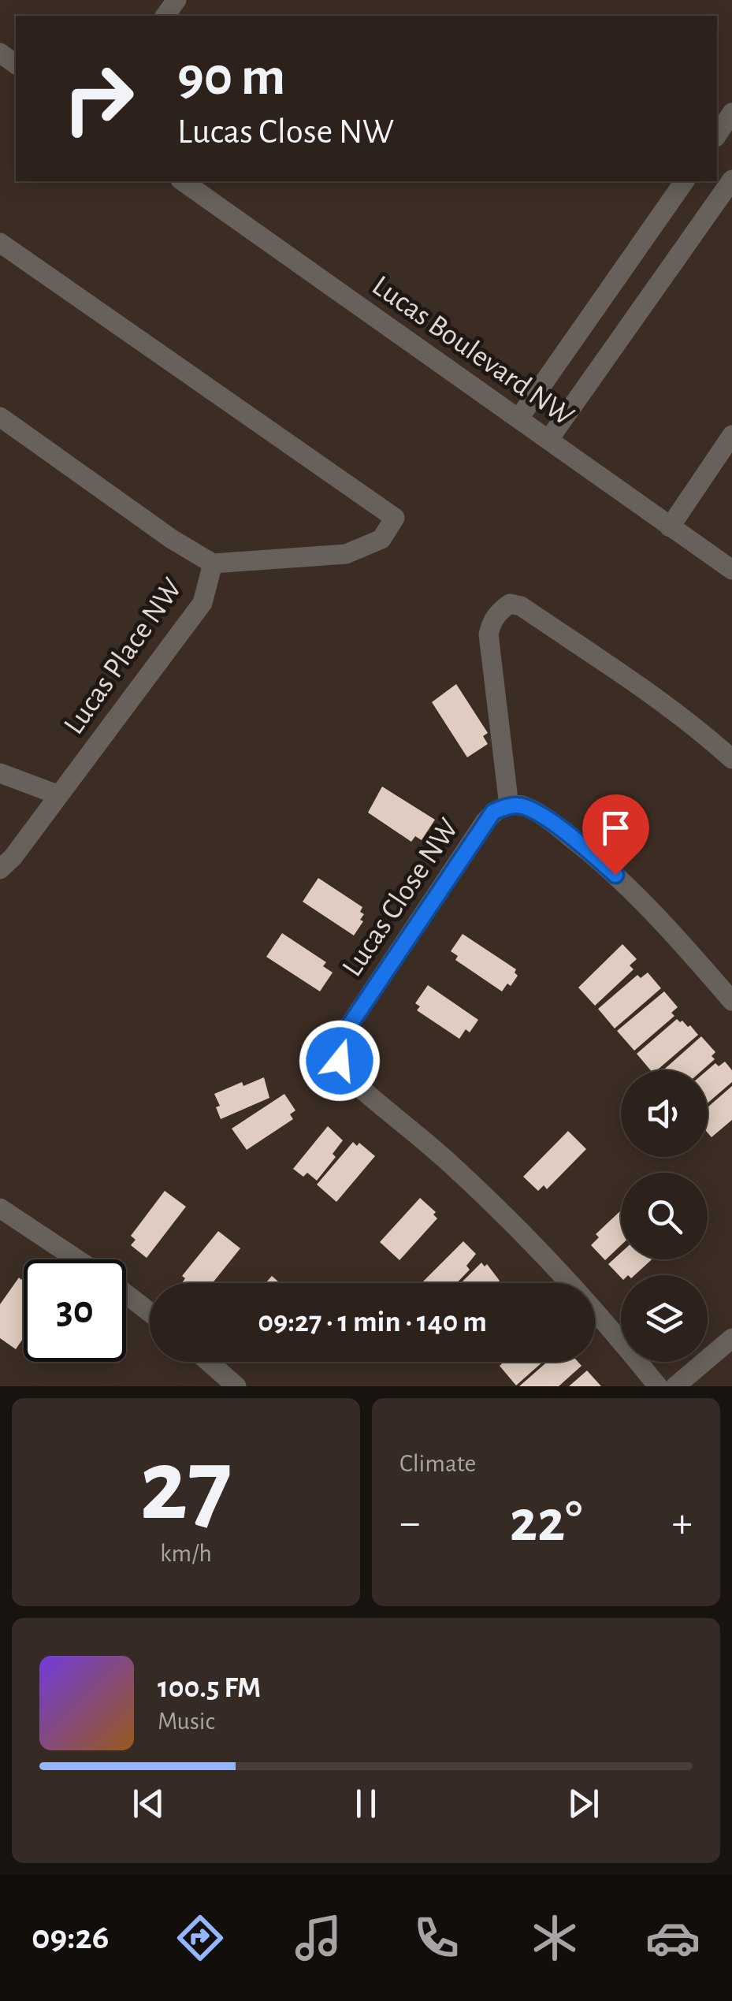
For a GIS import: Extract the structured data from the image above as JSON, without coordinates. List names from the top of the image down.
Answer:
{
  "streets": {
    "street": ["Lucas Boulevard NW", "Lucas Place NW", "Lucas Close NW"]
  },
  "page": {
    "turn": ["90 m", "Lucas Close NW"],
    "limit": "30",
    "trip": "09:27 · 1 min · 140 m",
    "tile": [
      ["27", "km/h"],
      "Climate"
    ],
    "heat": ["−", "22°", "+"],
    "song": ["100.5 FM", "Music"],
    "tabs": "09:26"
  }
}
